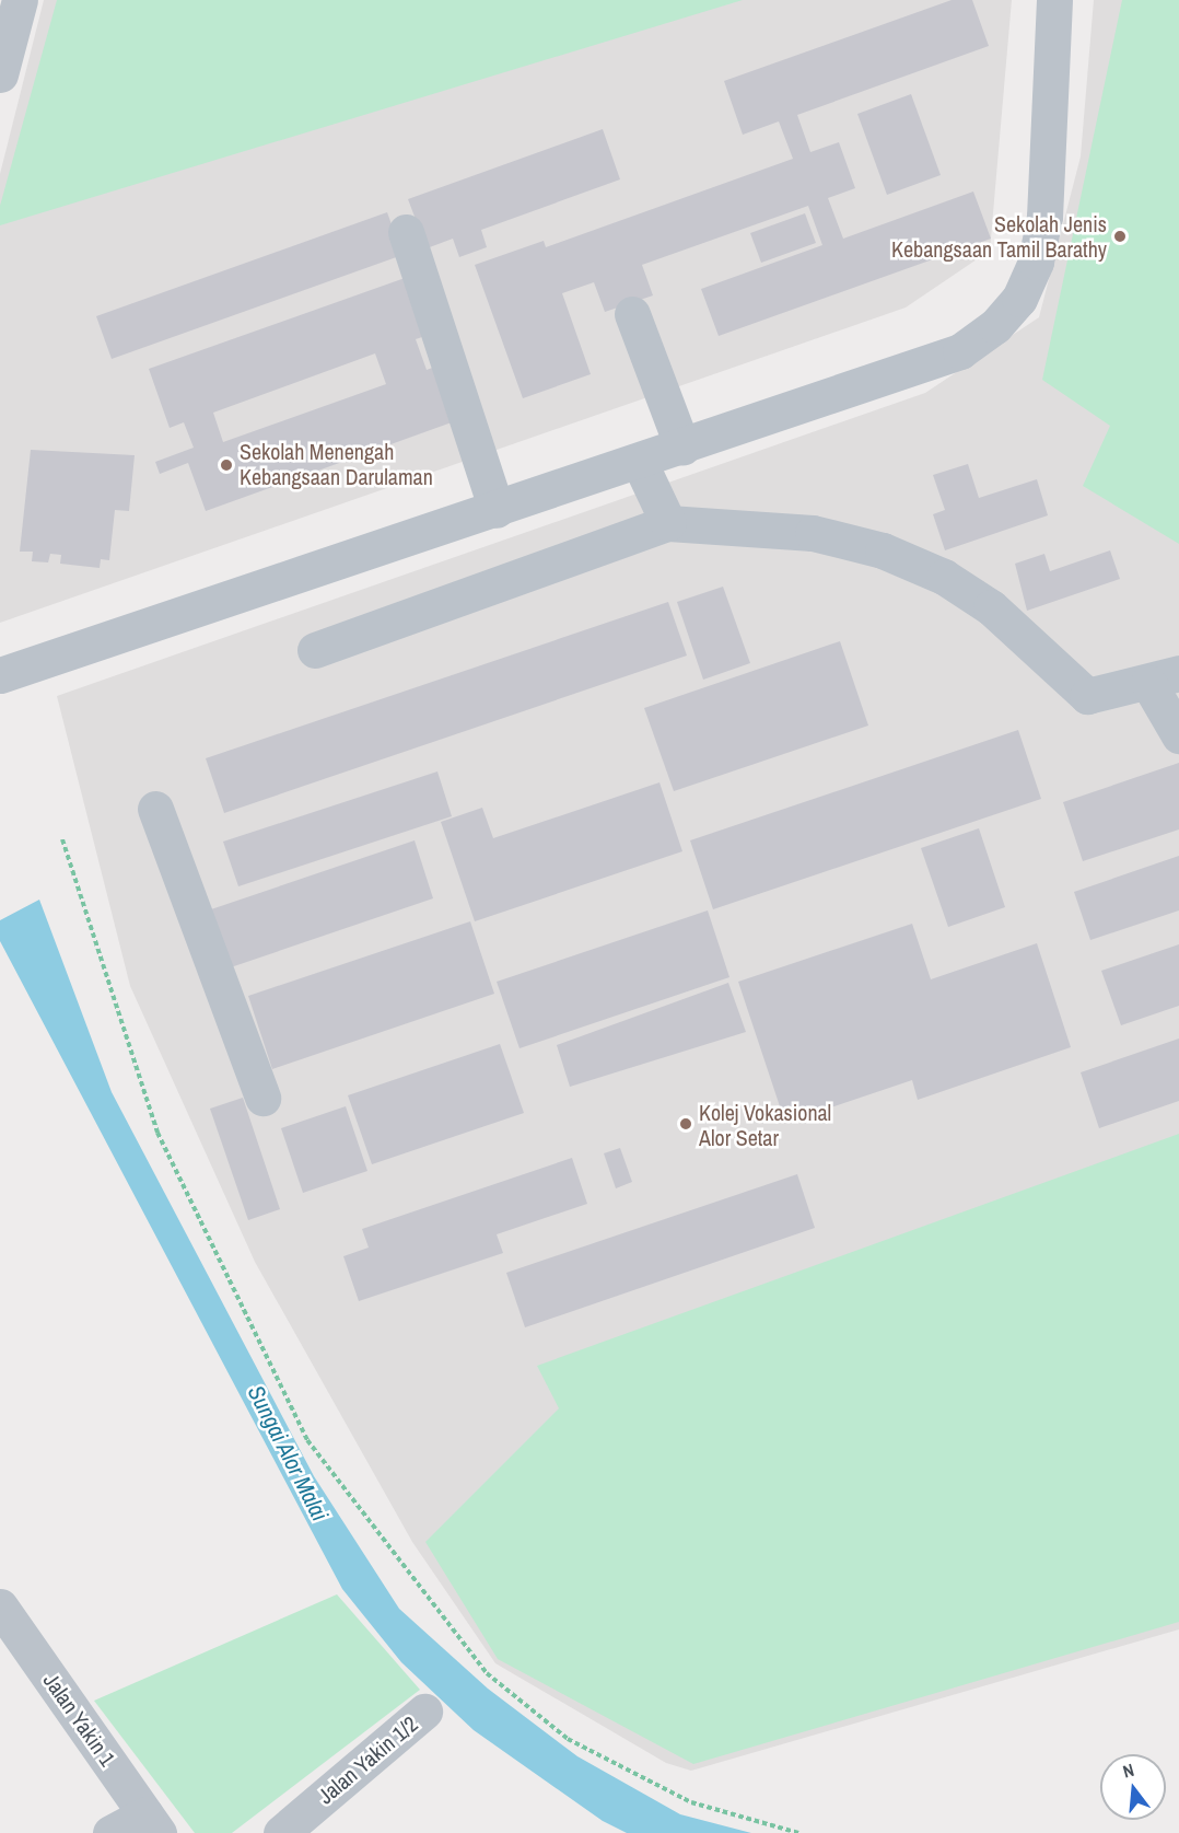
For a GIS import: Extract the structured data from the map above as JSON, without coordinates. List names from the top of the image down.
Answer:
{
  "streets": {
    "street": ["Jalan Yakin 1", "Jalan Yakin 1/2"]
  },
  "water": ["Sungai Alor Malai"],
  "places": ["Sekolah Jenis Kebangsaan Tamil Barathy", "Sekolah Menengah Kebangsaan Darulaman", "Kolej Vokasional Alor Setar"],
  "north": "top"
}
